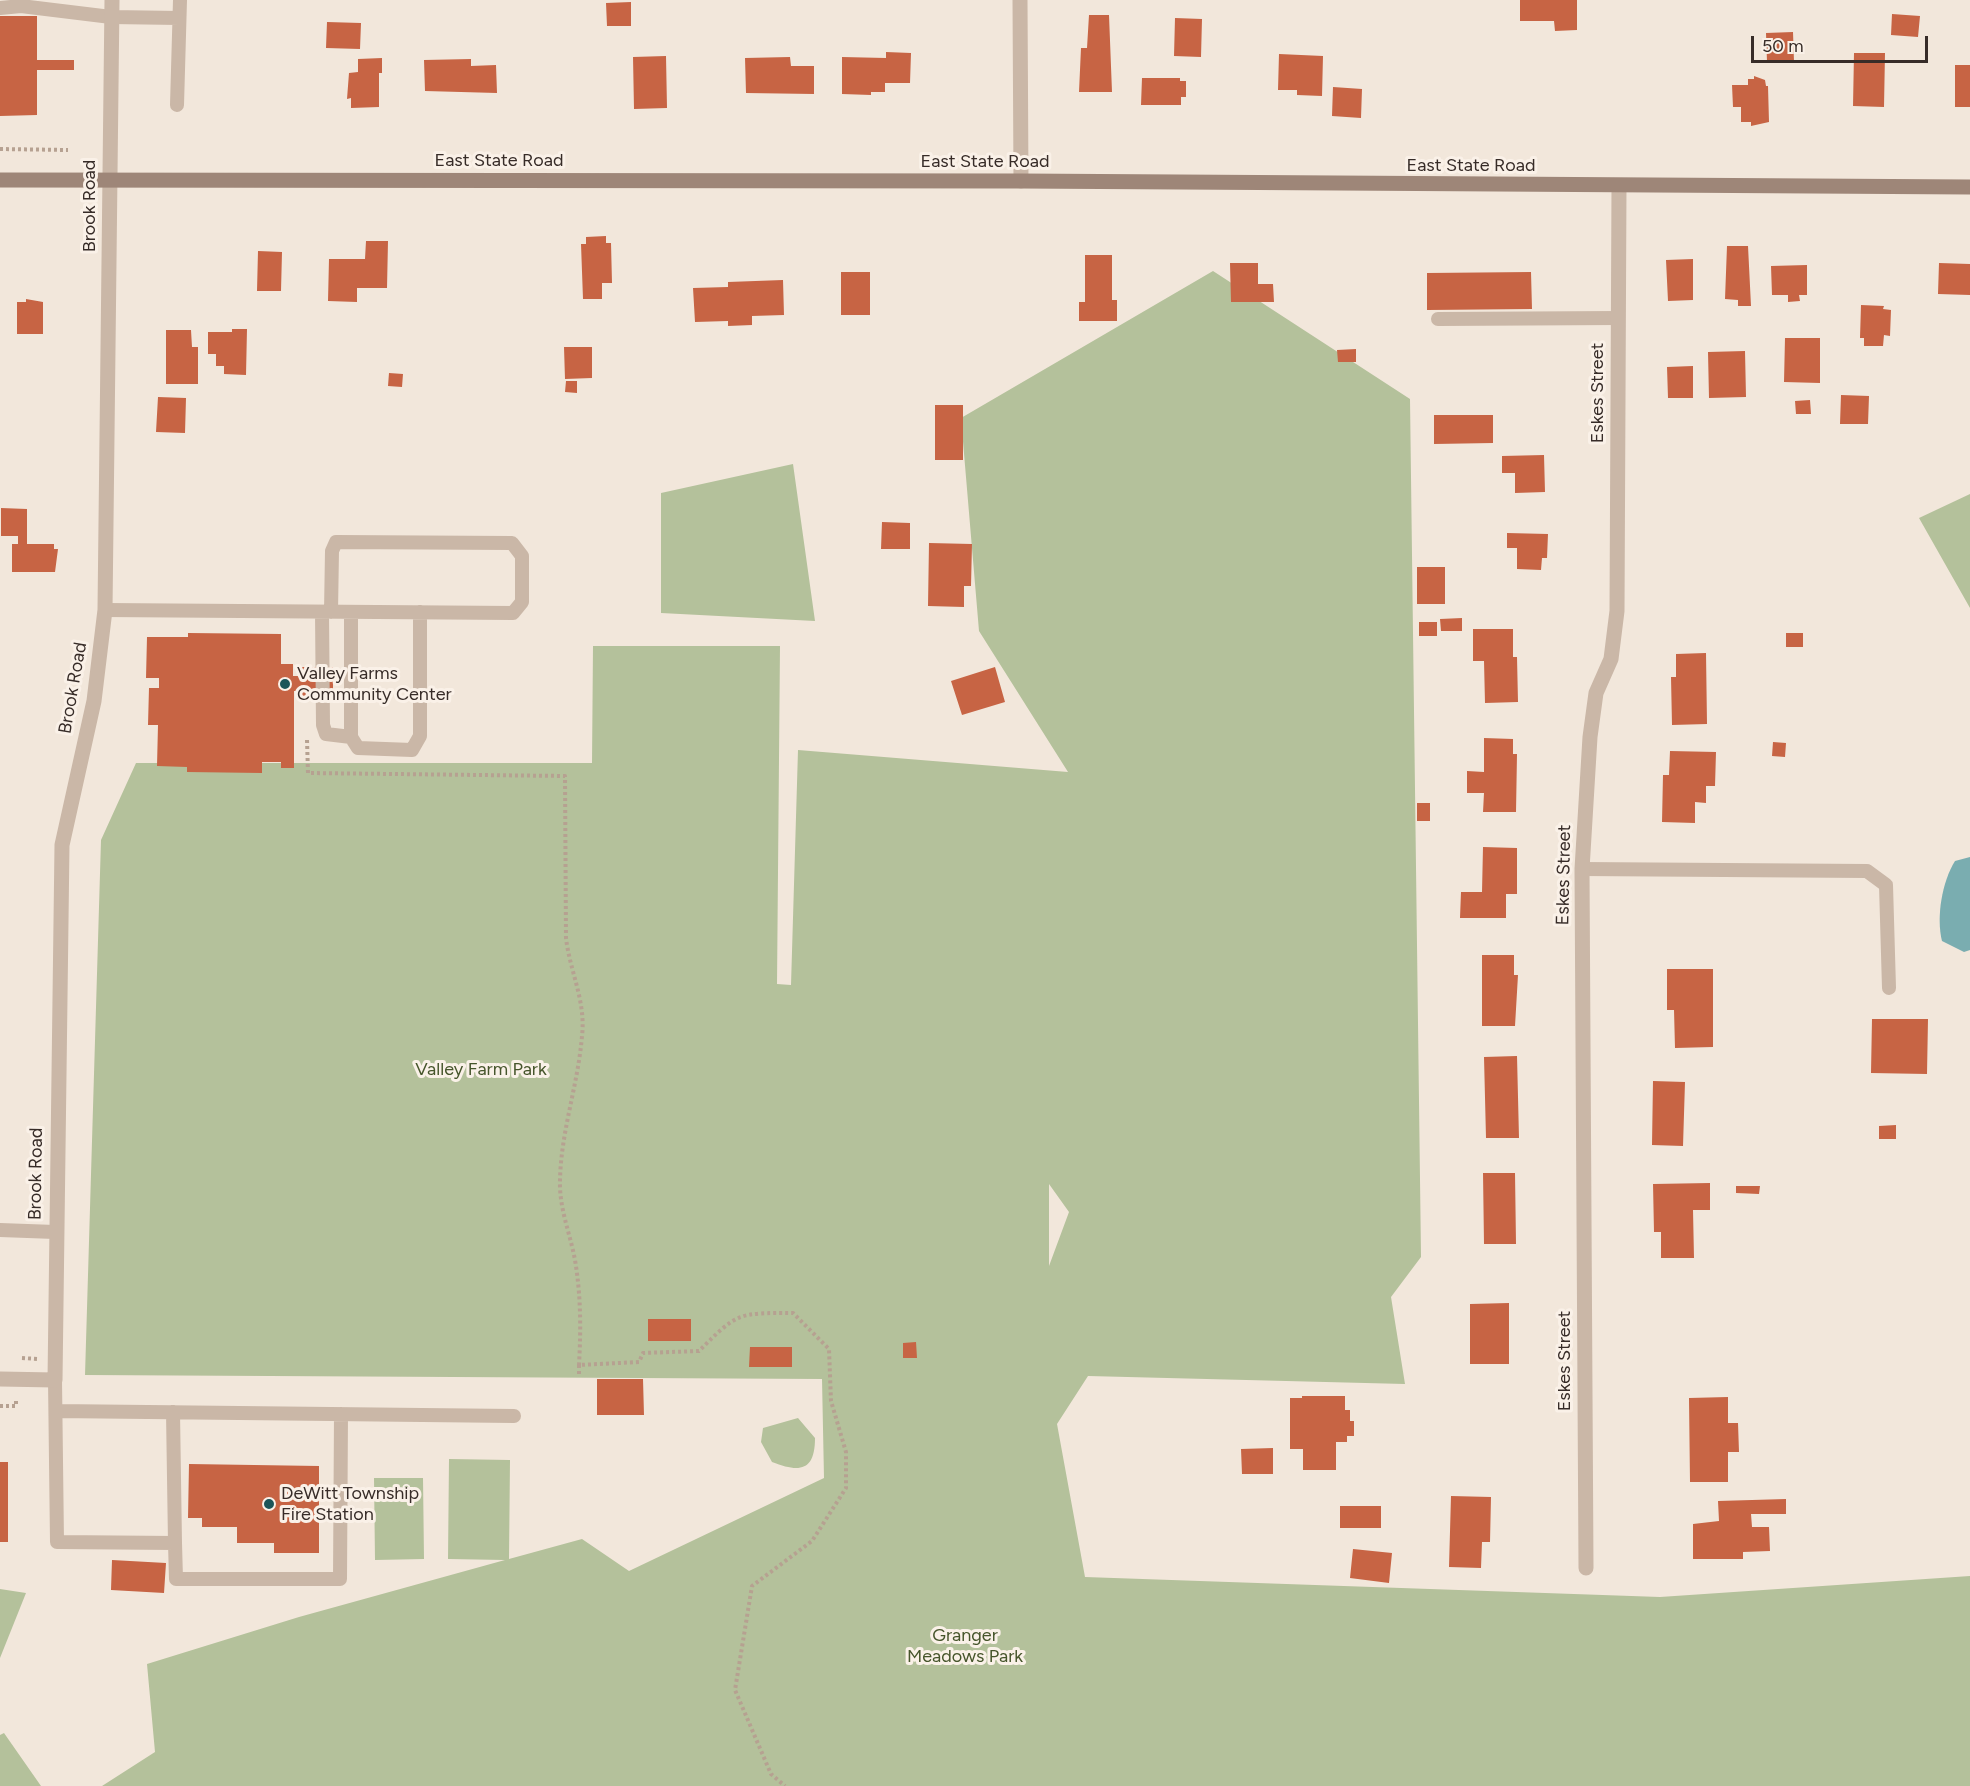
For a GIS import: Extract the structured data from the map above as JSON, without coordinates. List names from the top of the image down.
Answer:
{
  "streets": {
    "street": ["East State Road", "Brook Road", "Eskes Street"]
  },
  "crossings": [
    ["East State Road", "Brook Road"],
    ["East State Road", "Eskes Street"]
  ],
  "parks": ["Valley Farm Park", "Granger Meadows Park"],
  "places": ["Valley Farms Community Center", "DeWitt Township Fire Station"],
  "scale_bar": "50 m"
}
